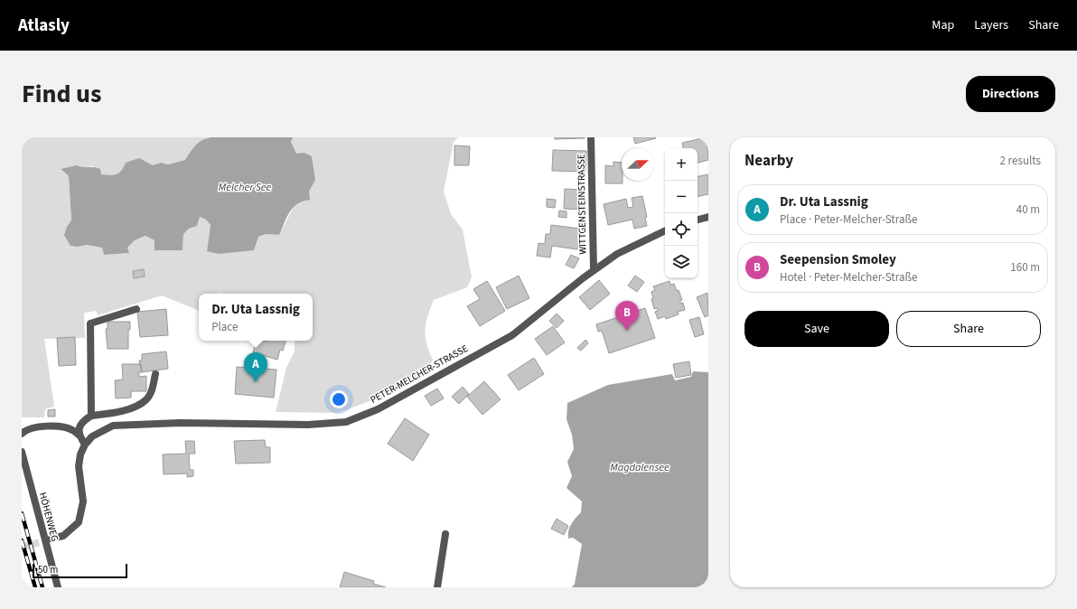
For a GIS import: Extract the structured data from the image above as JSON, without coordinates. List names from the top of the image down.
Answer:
{
  "streets": {
    "street": ["WITTGENSTEINSTRASSE", "PETER-MELCHER-STRASSE", "HÖHENWEG"]
  },
  "crossings": [
    ["WITTGENSTEINSTRASSE", "PETER-MELCHER-STRASSE"]
  ],
  "water": ["Melcher See", "Magdalensee"],
  "scale_bar": "50 m",
  "north": "right",
  "page": {
    "header": "Atlasly",
    "nav": ["Map", "Layers", "Share"],
    "title": "Find us",
    "buttons": [
      "Directions",
      ["Save", "Share"]
    ],
    "heading": ["Nearby", "2 results"],
    "map_buttons": ["+", "−"],
    "list": [
      {
        "mark": "A",
        "name": "Dr. Uta Lassnig",
        "note": "Place · Peter-Melcher-Straße",
        "value": "40 m"
      },
      {
        "mark": "B",
        "name": "Seepension Smoley",
        "note": "Hotel · Peter-Melcher-Straße",
        "value": "160 m"
      }
    ],
    "popup": ["Dr. Uta Lassnig", "Place"],
    "pins": ["B", "A"],
    "scale": "50 m"
  }
}
